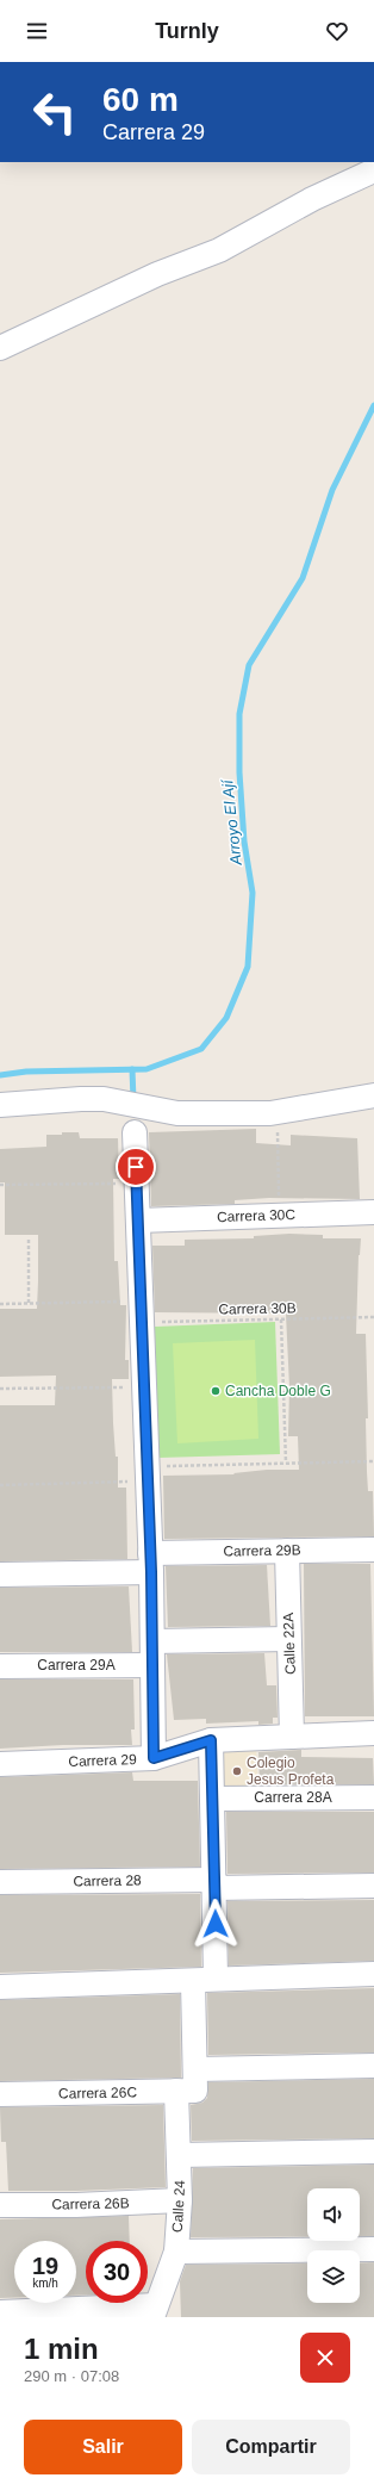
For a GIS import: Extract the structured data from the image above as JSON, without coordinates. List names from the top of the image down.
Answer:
{
  "streets": {
    "street": [
      "Carrera 30C",
      "Carrera 29B",
      "Calle 22A",
      "Carrera 29A",
      "Carrera 29",
      "Carrera 28A",
      "Carrera 28",
      "Carrera 26C",
      "Carrera 26B",
      "Calle 24"
    ],
    "path": ["Carrera 30B"]
  },
  "crossings": [
    ["Carrera 29B", "Calle 22A"],
    ["Calle 22A", "Carrera 29"],
    ["Carrera 26C", "Calle 24"],
    ["Carrera 26B", "Calle 24"]
  ],
  "water": ["Arroyo El Ají"],
  "places": ["Cancha Doble G", "Colegio Jesus Profeta"],
  "page": {
    "header": "Turnly",
    "turn": ["60 m", "Carrera 29"],
    "speed": "19 km/h",
    "limit": "30",
    "heading": ["1 min", "290 m · 07:08"],
    "buttons": ["Salir", "Compartir"]
  }
}
